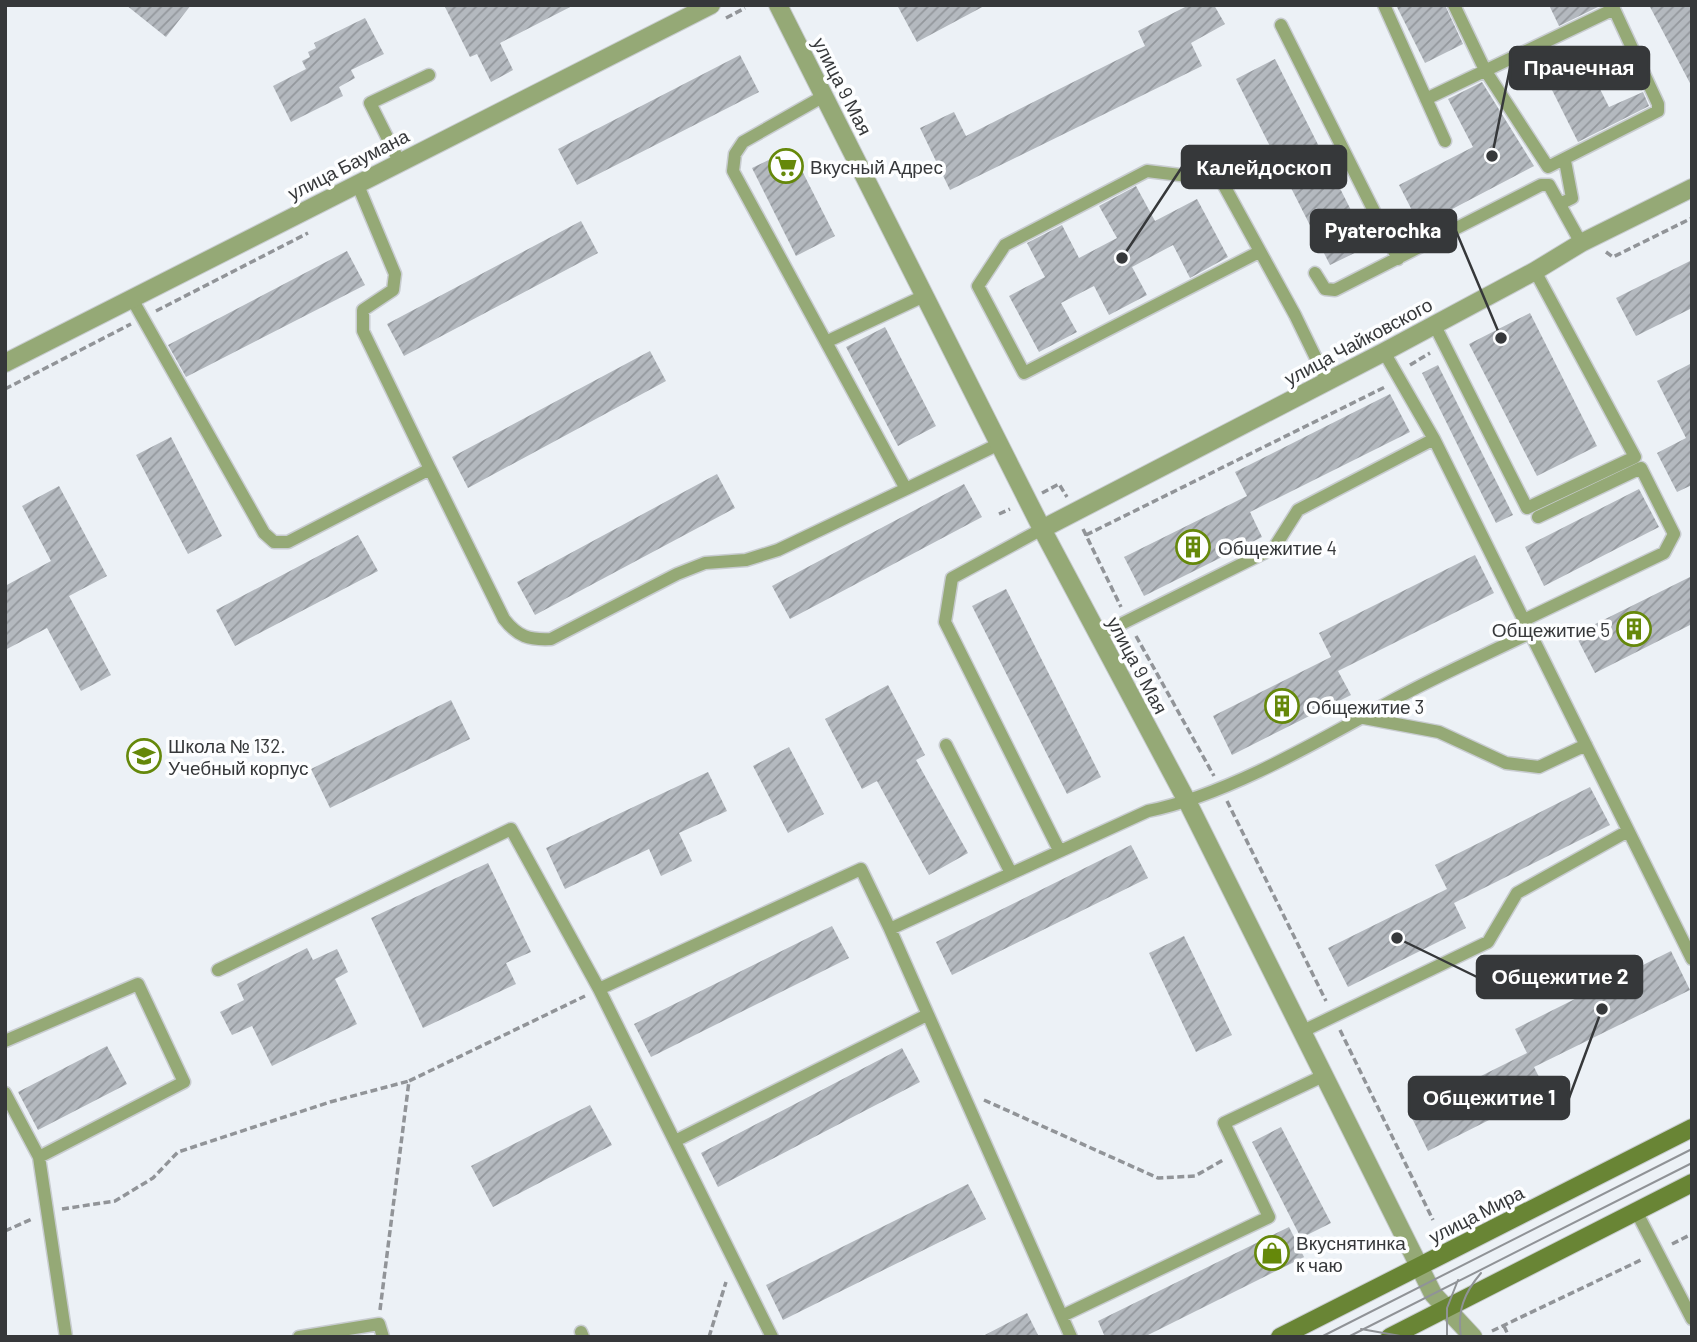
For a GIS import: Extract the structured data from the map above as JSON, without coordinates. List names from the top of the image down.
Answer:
{
  "streets": {
    "main road": ["улица Мира"],
    "street": ["улица 9 Мая", "улица Баумана", "улица Чайковского"]
  },
  "crossings": [
    ["улица 9 Мая", "улица Чайковского"],
    ["улица 9 Мая", "улица Мира"]
  ],
  "places": {
    "other": [
      "Прачечная",
      "Калейдоскоп",
      "Pyaterochka",
      "Общежитие 2",
      "Общежитие 1"
    ],
    "supermarket": ["Вкусный Адрес"],
    "building": ["Общежитие 4", "Общежитие 5", "Общежитие 3"],
    "school or university": ["Школа № 132. Учебный корпус"],
    "shop": ["Вкуснятинка к чаю"]
  }
}
